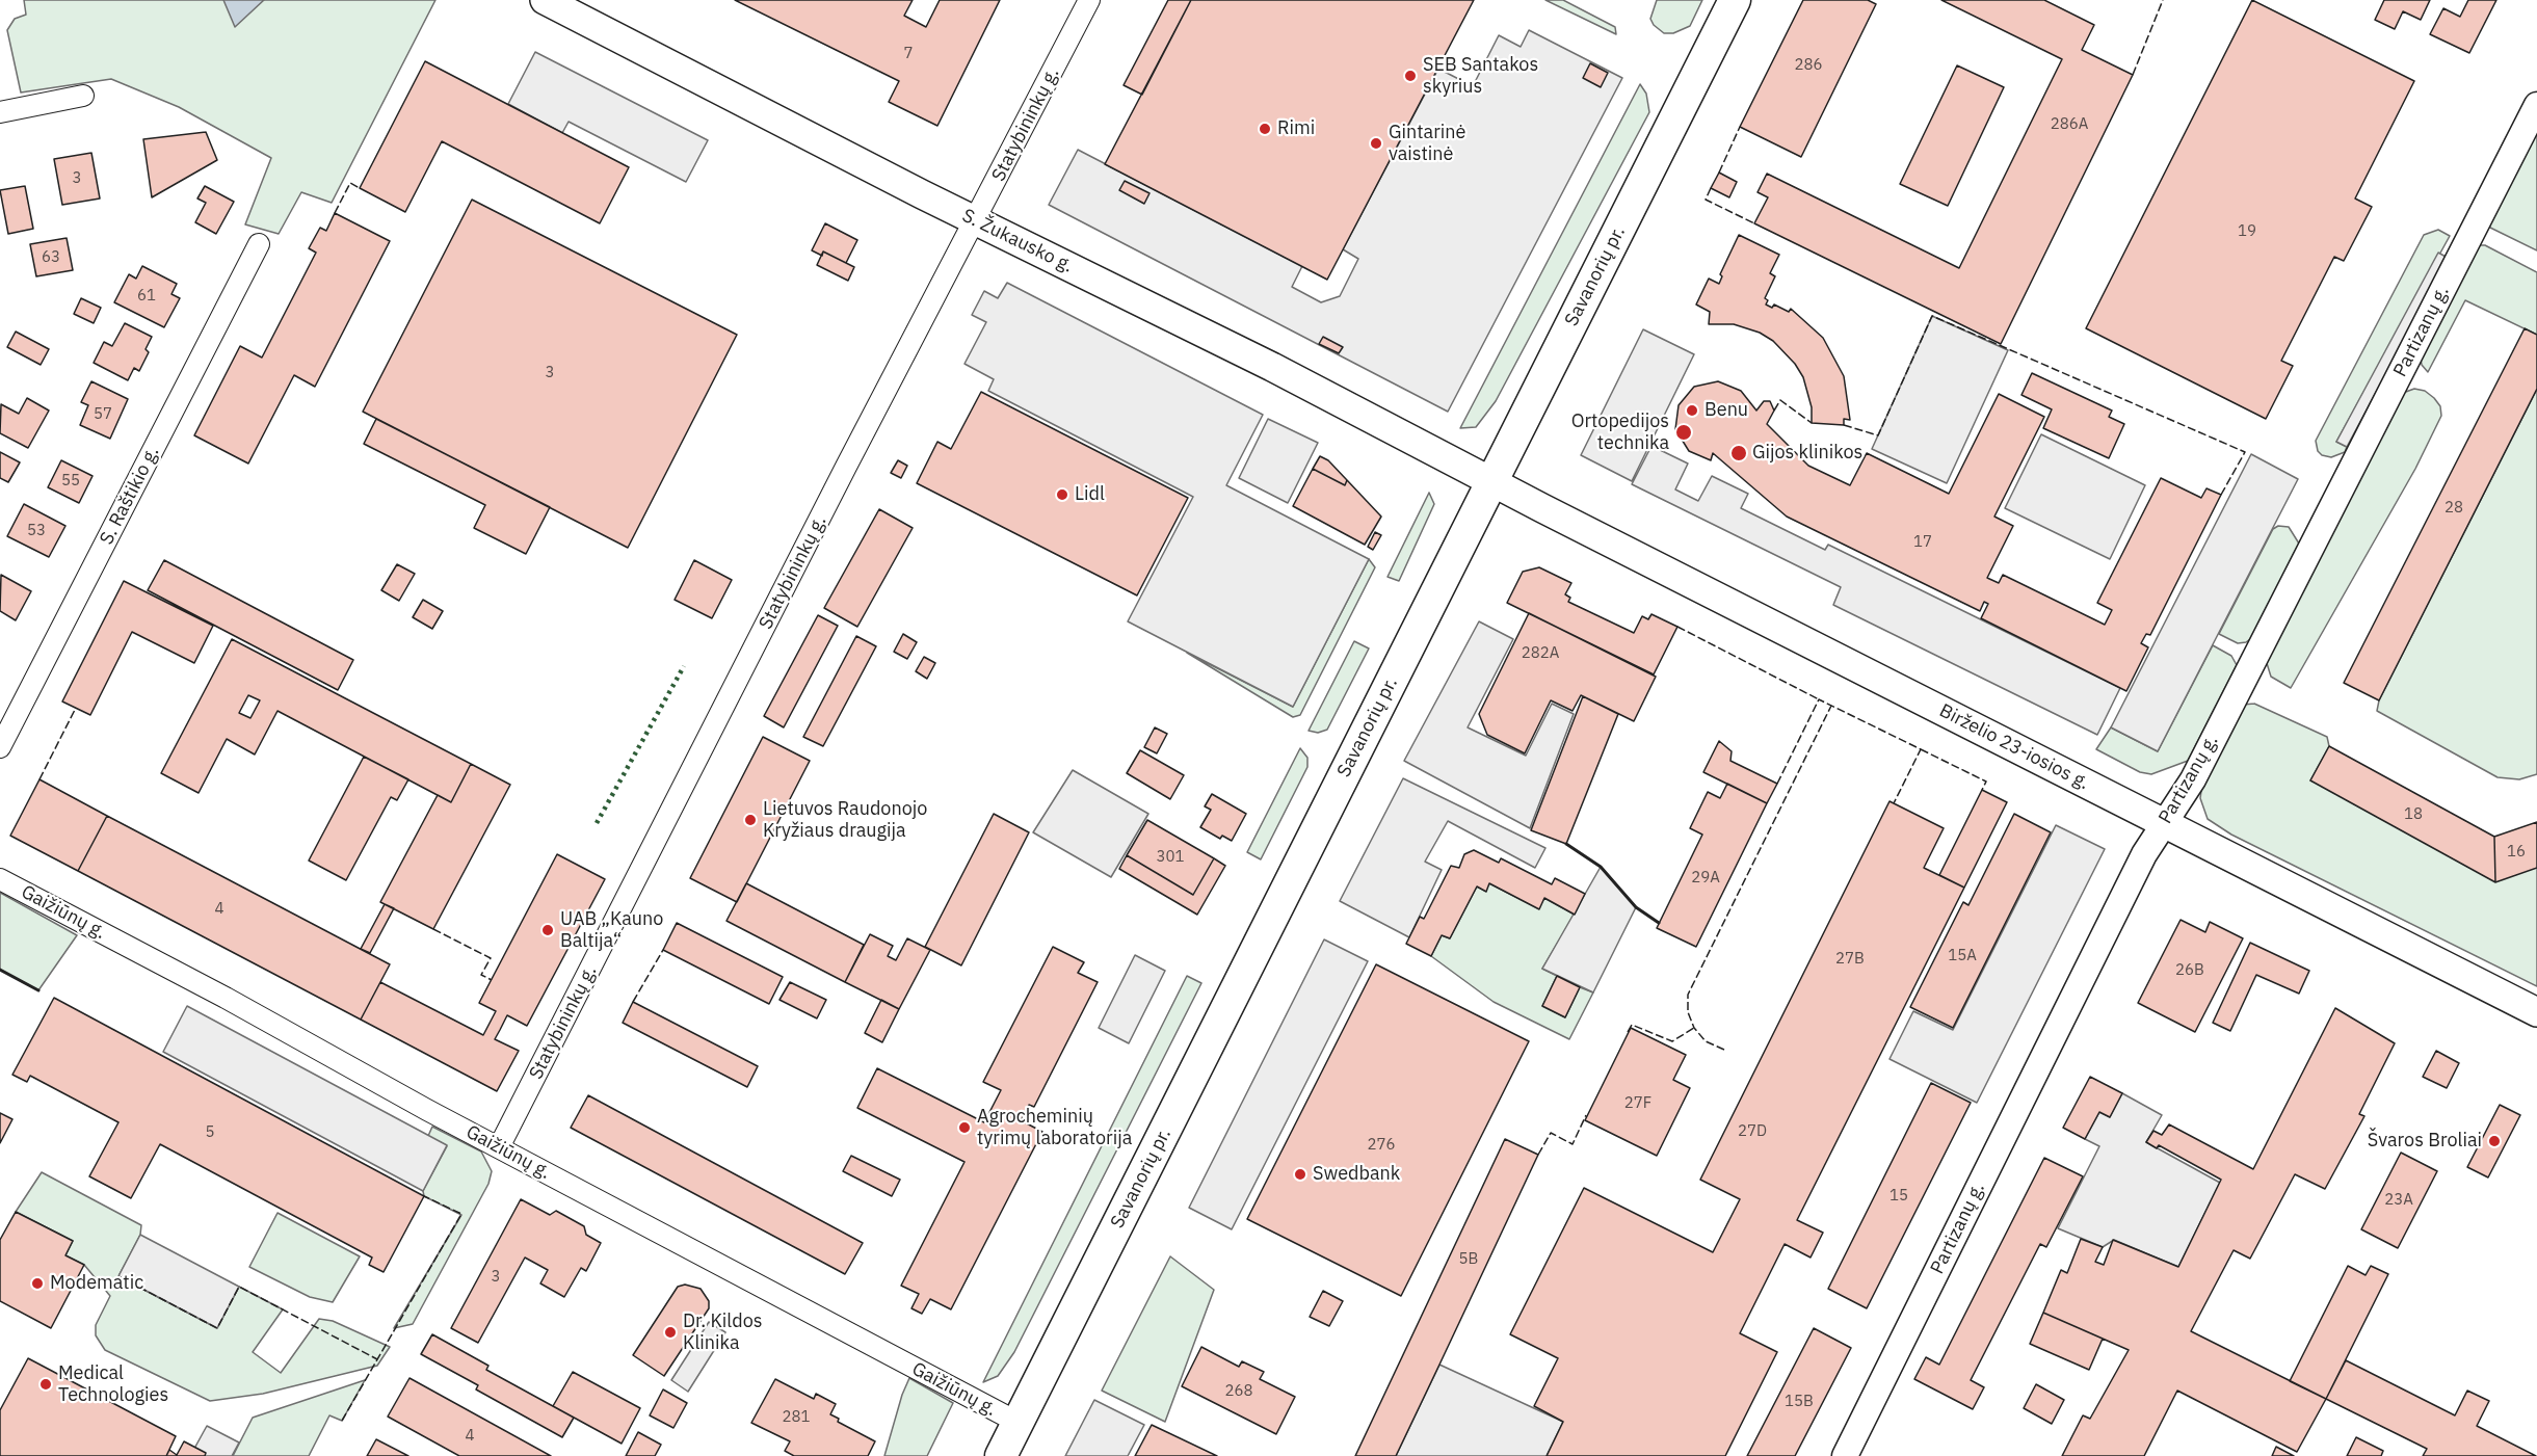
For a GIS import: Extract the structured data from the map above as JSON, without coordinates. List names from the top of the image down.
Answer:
{
  "streets": {
    "main road": ["S. Žukausko g.", "Savanorių pr.", "Birželio 23-iosios g."],
    "street": [
      "Statybininkų g.",
      "Partizanų g.",
      "S. Raštikio g.",
      "Gaižiūnų g."
    ]
  },
  "crossings": [
    ["Statybininkų g.", "S. Žukausko g."],
    ["Statybininkų g.", "Gaižiūnų g."],
    ["S. Žukausko g.", "Savanorių pr."],
    ["S. Žukausko g.", "Birželio 23-iosios g."],
    ["Savanorių pr.", "Birželio 23-iosios g."],
    ["Savanorių pr.", "Gaižiūnų g."],
    ["Partizanų g.", "Birželio 23-iosios g."]
  ],
  "places": [
    "SEB Santakos skyrius",
    "Rimi",
    "Gintarinė vaistinė",
    "Benu",
    "Ortopedijos technika",
    "Gijos klinikos",
    "Lidl",
    "Lietuvos Raudonojo Kryžiaus draugija",
    "UAB „Kauno Baltija“",
    "Agrocheminių tyrimų laboratorija",
    "Švaros Broliai",
    "Swedbank",
    "Modematic",
    "Dr. Kildos Klinika",
    "Medical Technologies"
  ],
  "house_numbers": [
    "7",
    "286",
    "286A",
    "3",
    "19",
    "63",
    "61",
    "3",
    "57",
    "55",
    "28",
    "53",
    "17",
    "282A",
    "18",
    "16",
    "301",
    "29A",
    "4",
    "15A",
    "27B",
    "26B",
    "27F",
    "27D",
    "5",
    "276",
    "15",
    "23A",
    "5B",
    "3",
    "268",
    "15B",
    "281",
    "4"
  ]
}
